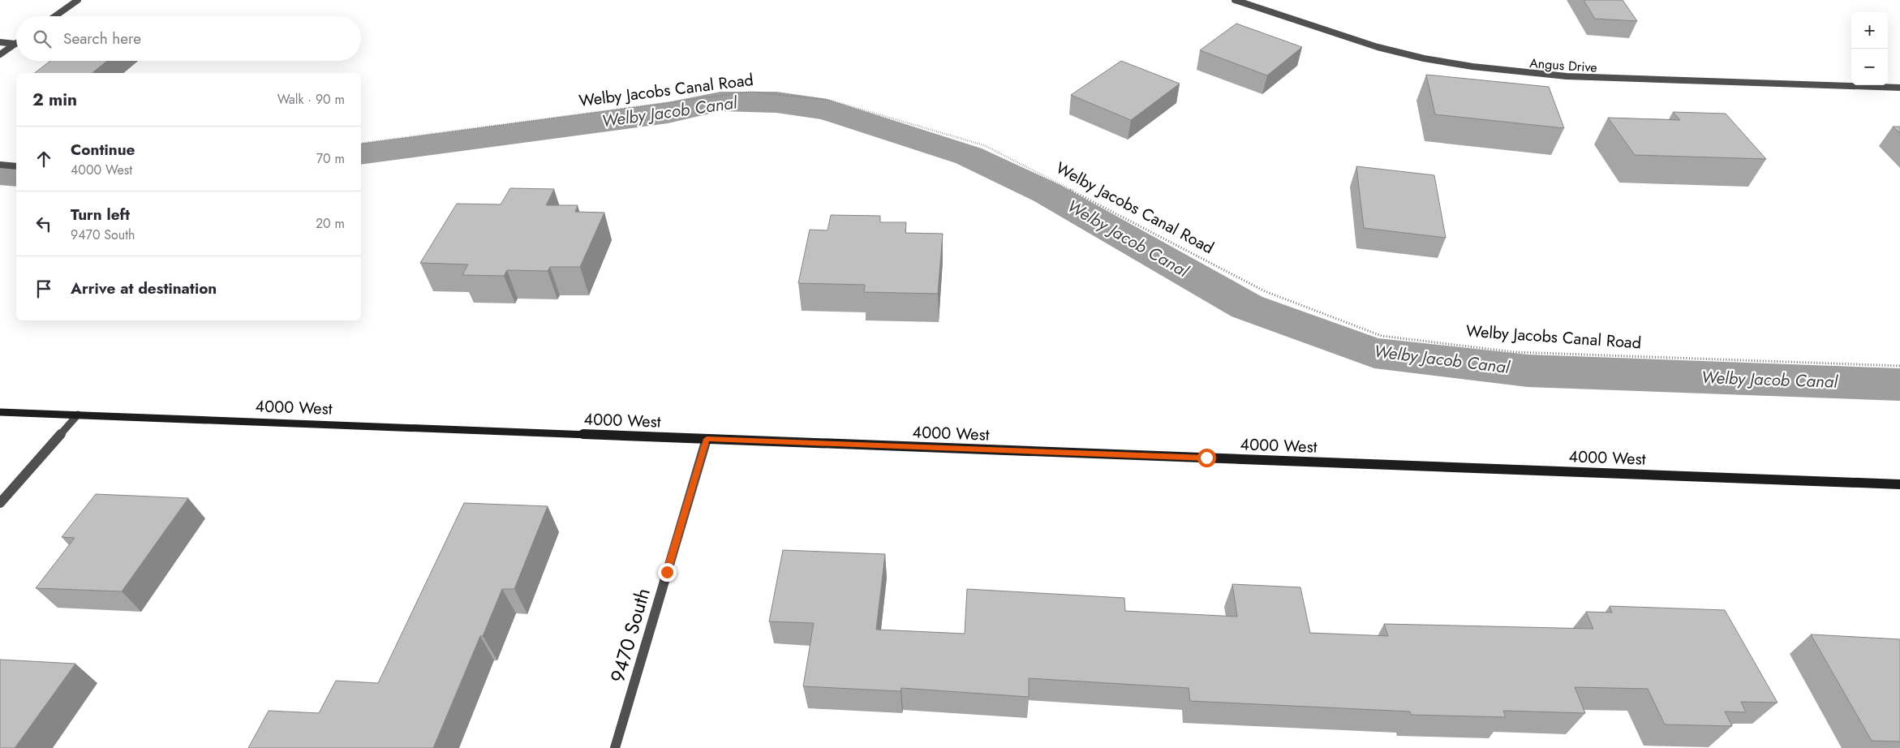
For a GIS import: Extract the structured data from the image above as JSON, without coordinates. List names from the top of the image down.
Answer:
{
  "streets": {
    "main road": ["4000 West"],
    "street": ["Angus Drive", "9470 South"],
    "path": ["Welby Jacobs Canal Road"]
  },
  "crossings": [
    ["4000 West", "9470 South"]
  ],
  "water": ["Welby Jacob Canal"],
  "page": {
    "map_buttons": ["+", "−"],
    "search": "Search here",
    "heading": ["2 min", "Walk · 90 m"],
    "list": [
      ["Continue", "4000 West", "70 m"],
      ["Turn left", "9470 South", "20 m"],
      "Arrive at destination"
    ]
  }
}
